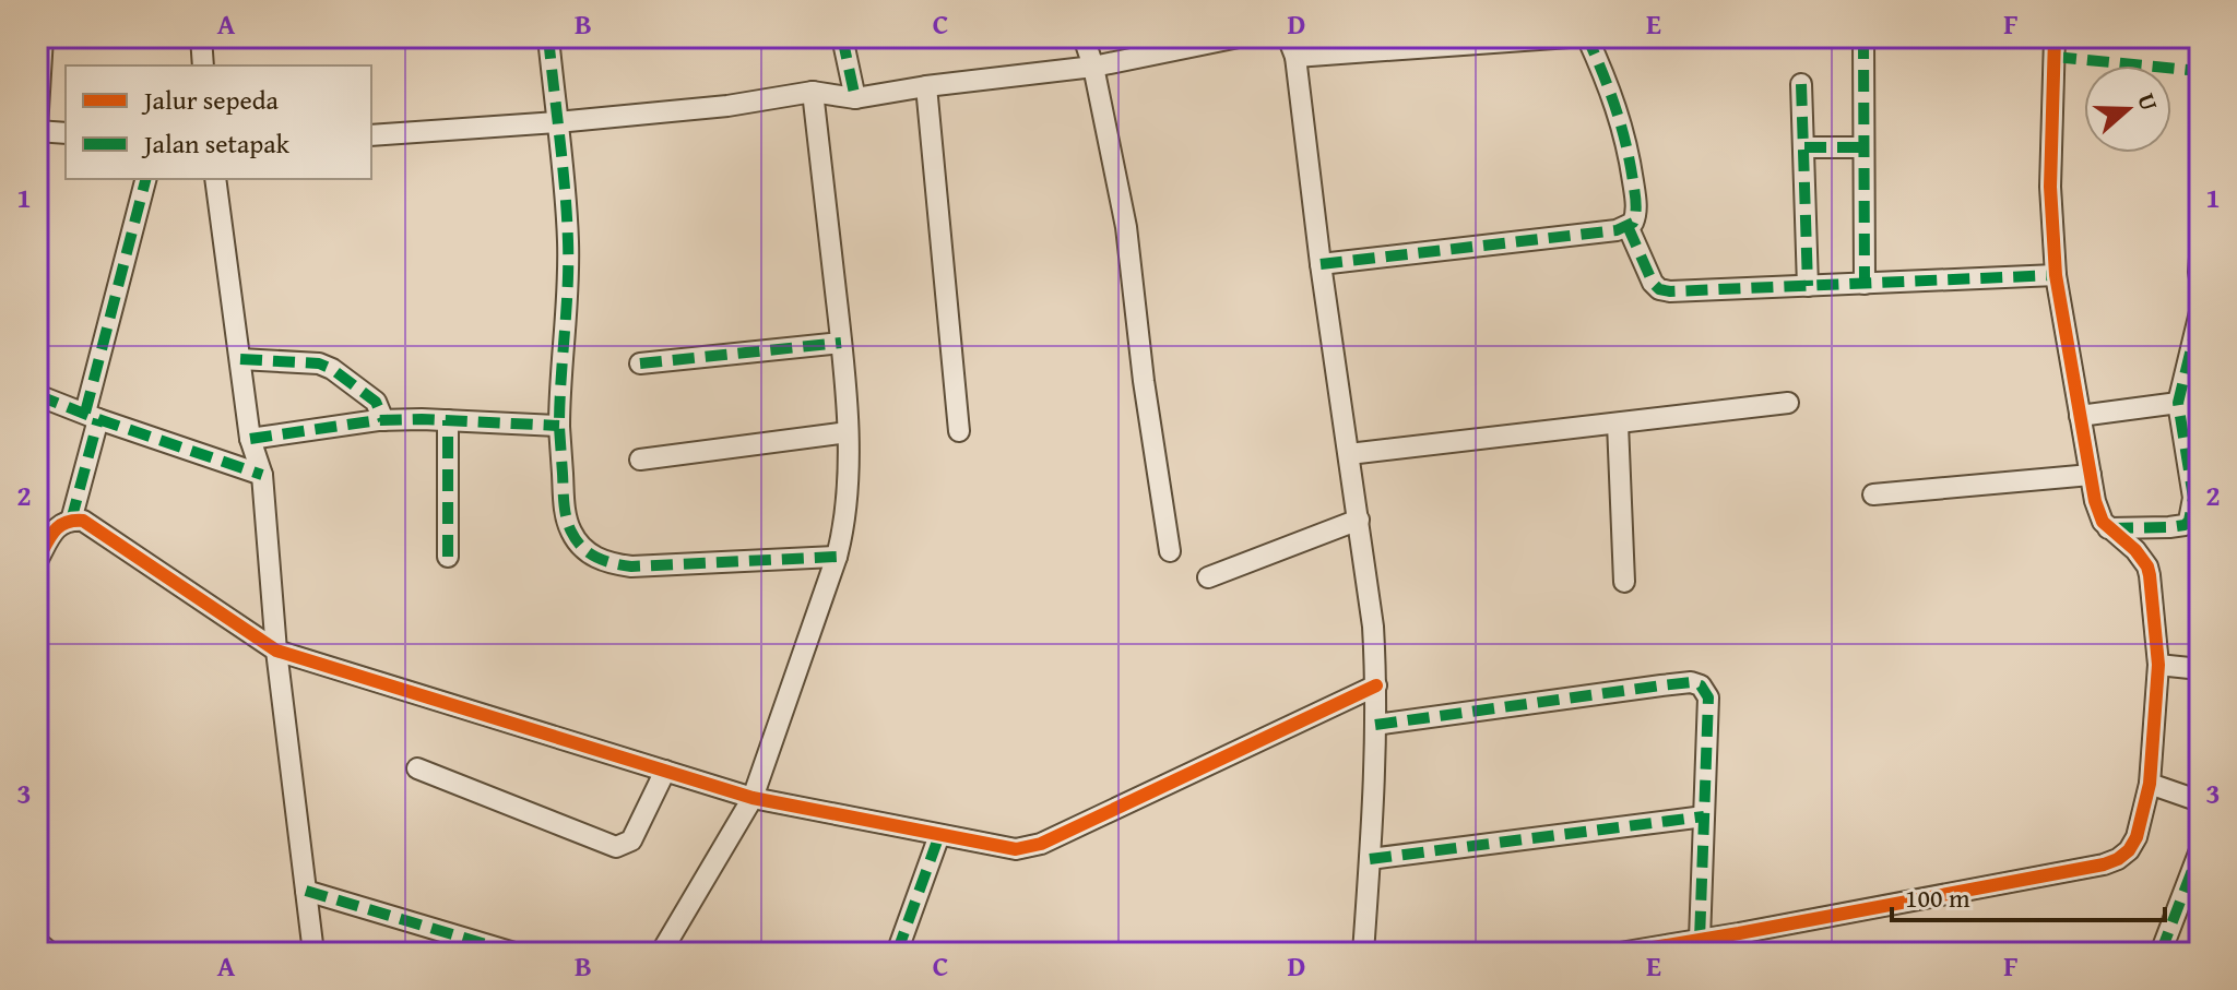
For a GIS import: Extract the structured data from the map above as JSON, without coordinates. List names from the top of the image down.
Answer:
{
  "legend": ["Jalur sepeda", "Jalan setapak"],
  "scale_bar": "100 m",
  "north": "right",
  "grid": {
    "columns": [
      "A",
      "B",
      "C",
      "D",
      "E",
      "F"
    ],
    "rows": ["1", "2", "3"]
  }
}
